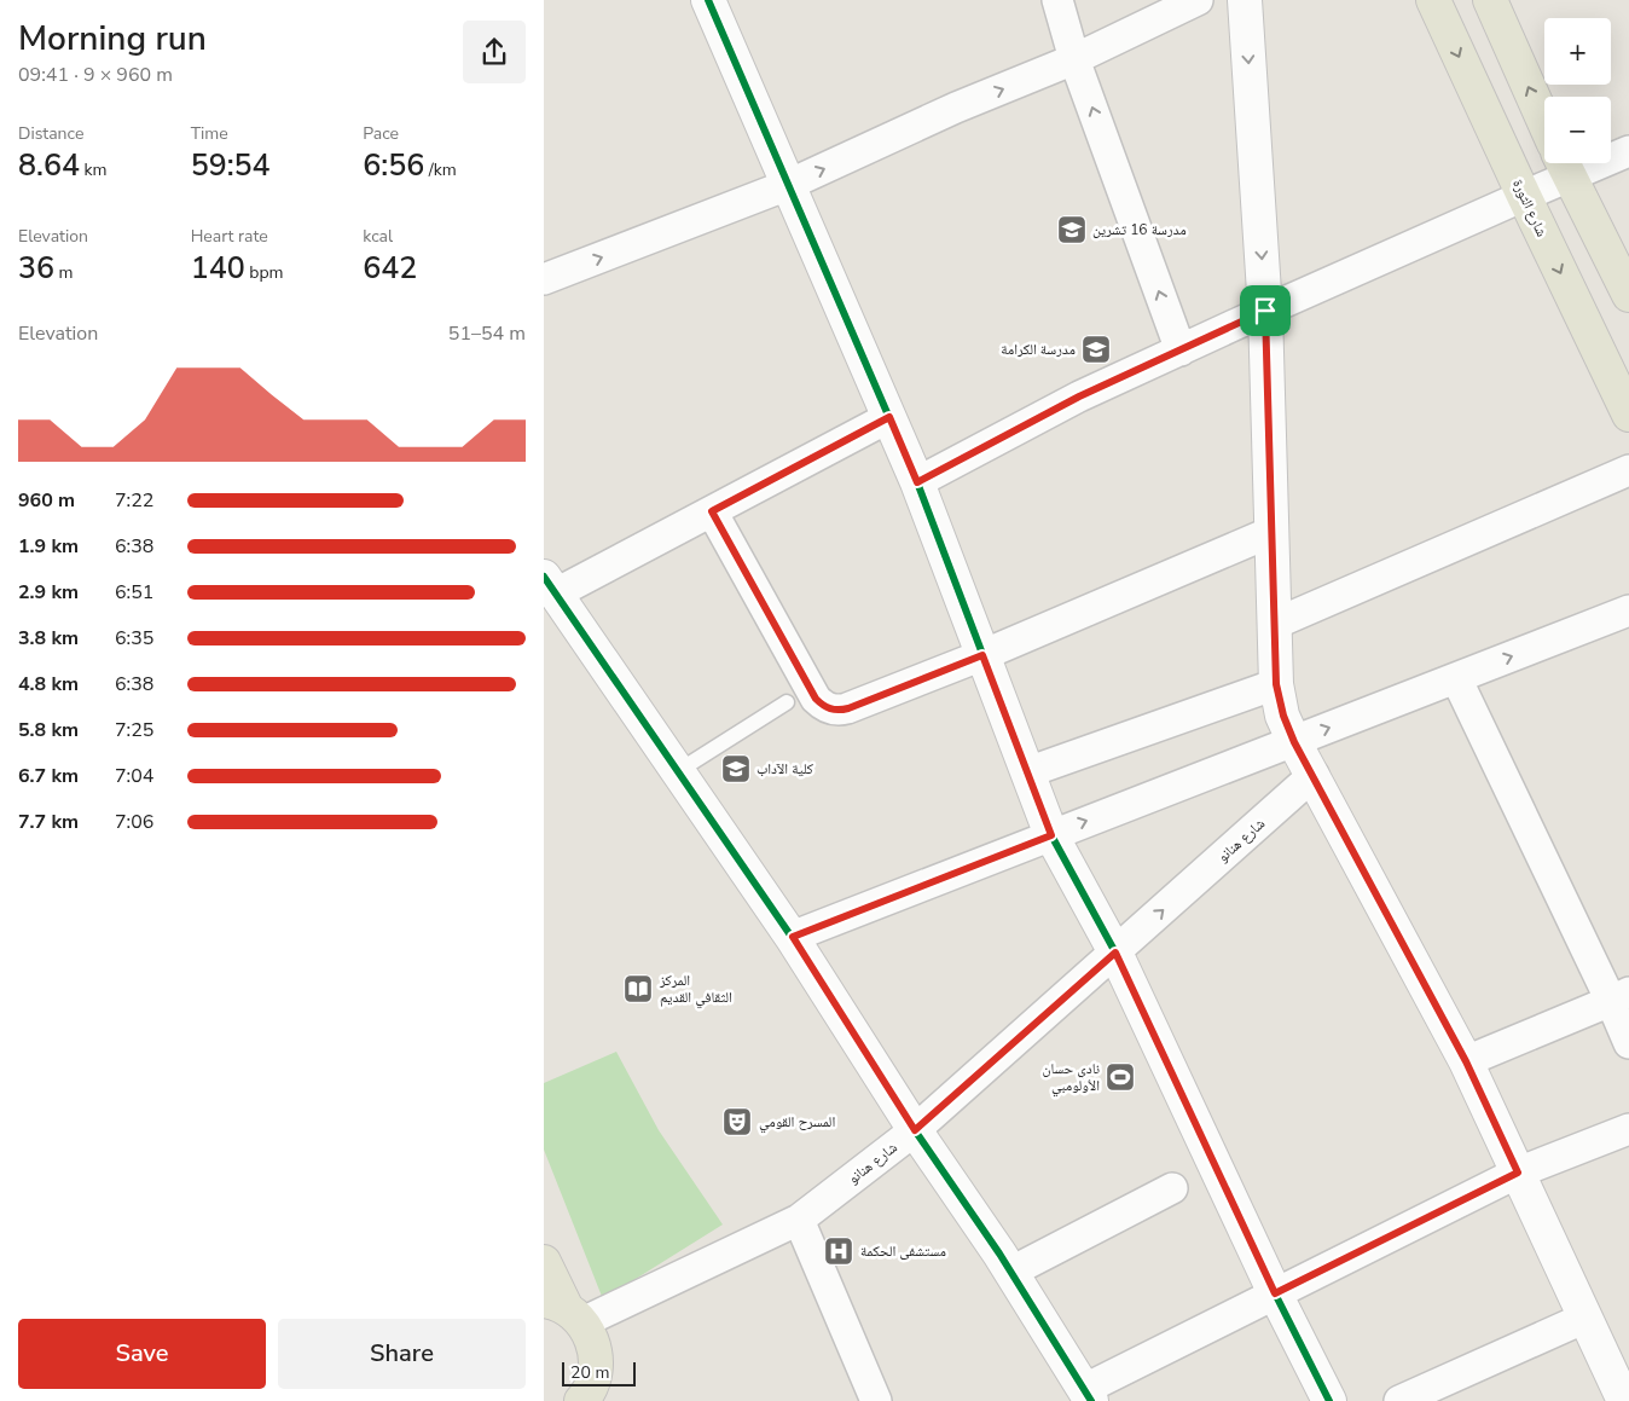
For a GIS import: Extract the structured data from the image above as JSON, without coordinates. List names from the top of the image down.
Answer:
{
  "streets": {
    "main road": ["شارع الثورة"],
    "street": ["شارع هنانو"]
  },
  "places": {
    "school or university": ["مدرسة 16 تشرين", "مدرسة الكرامة", "كلية الآداب"],
    "library": ["المركز الثقافي القديم"],
    "sports": ["نادي حسان الأولومبي"],
    "theatre": ["المسرح القومي"],
    "hospital": ["مستشفى الحكمة"]
  },
  "scale_bar": "20 m",
  "page": {
    "heading": ["Morning run", "09:41 · 9 × 960 m"],
    "map_buttons": ["+", "−"],
    "stats": [
      ["Distance", "8.64 km"],
      ["Time", "59:54"],
      ["Pace", "6:56 /km"],
      ["Elevation", "36 m"],
      ["Heart rate", "140 bpm"],
      ["kcal", "642"]
    ],
    "chart": ["Elevation", "51–54 m"],
    "list": [
      {
        "name": "960 m",
        "note": "7:22"
      },
      {
        "name": "1.9 km",
        "note": "6:38"
      },
      {
        "name": "2.9 km",
        "note": "6:51"
      },
      {
        "name": "3.8 km",
        "note": "6:35"
      },
      {
        "name": "4.8 km",
        "note": "6:38"
      },
      {
        "name": "5.8 km",
        "note": "7:25"
      },
      {
        "name": "6.7 km",
        "note": "7:04"
      },
      {
        "name": "7.7 km",
        "note": "7:06"
      }
    ],
    "buttons": ["Save", "Share"],
    "scale": "20 m"
  }
}
